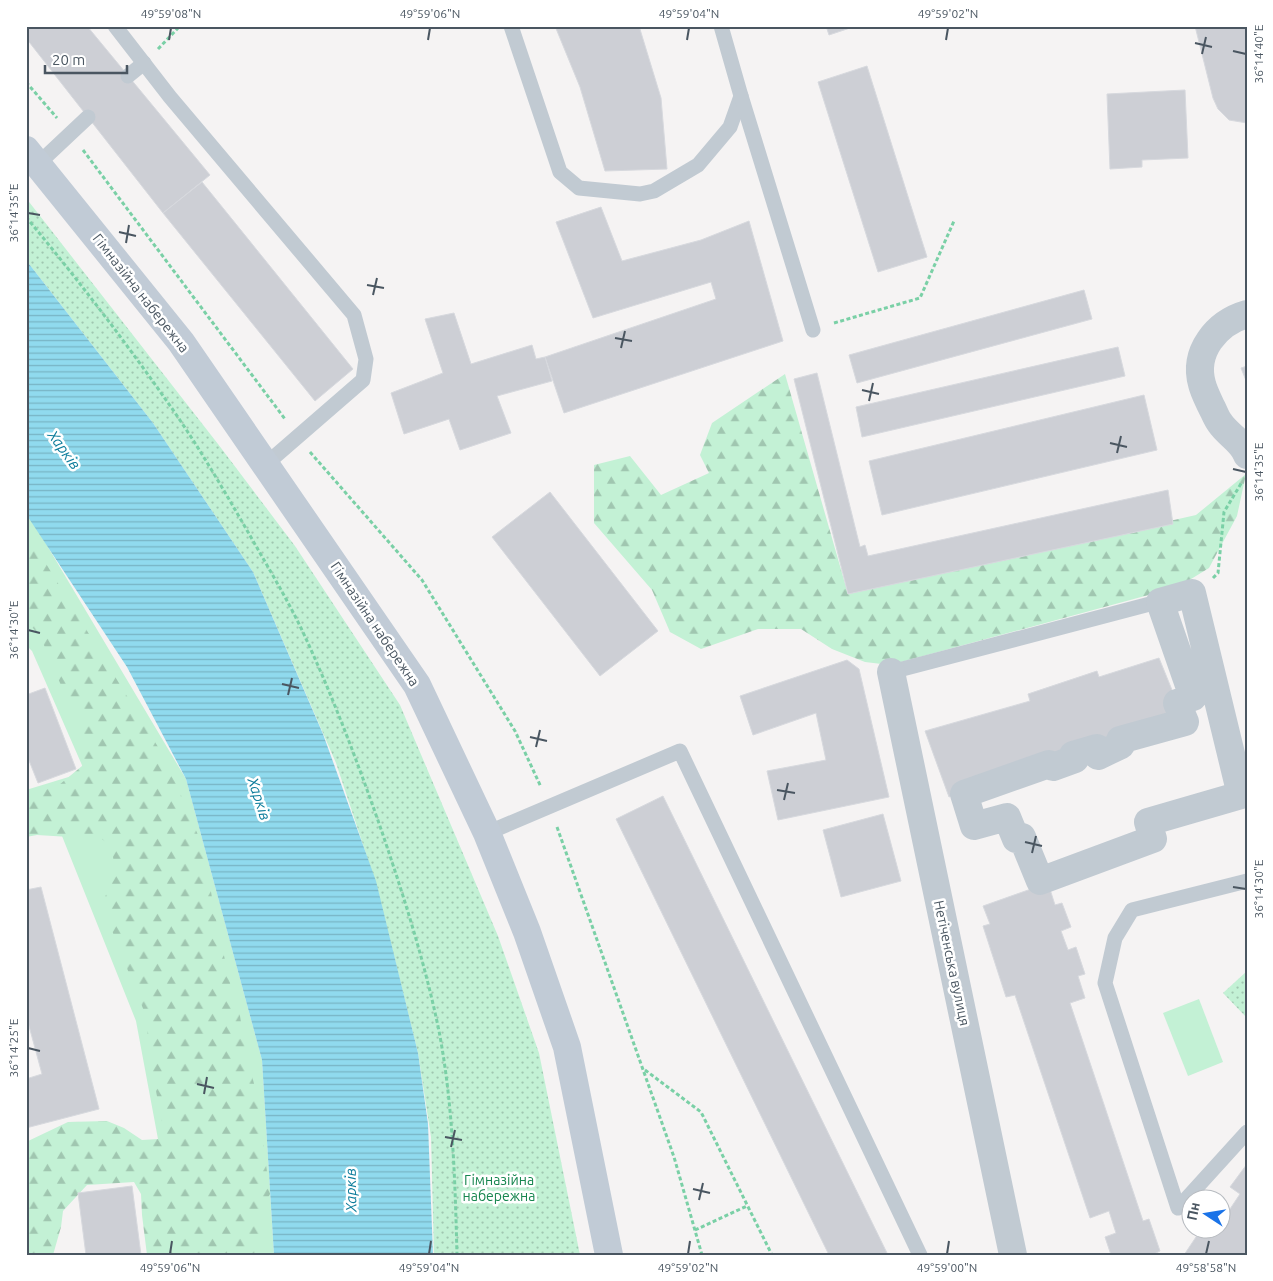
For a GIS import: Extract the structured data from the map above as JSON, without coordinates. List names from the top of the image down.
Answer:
{
  "streets": {
    "main road": ["Гімназійна набережна"],
    "street": ["Нетіченська вулиця"]
  },
  "water": ["Харків"],
  "parks": ["Гімназійна набережна"],
  "scale_bar": "20 m",
  "north": "left",
  "coordinates": [
    "49°59'08\"N",
    "49°59'06\"N",
    "49°59'04\"N",
    "49°59'02\"N",
    "36°14'40\"E",
    "36°14'35\"E",
    "36°14'30\"E",
    "36°14'25\"E",
    "49°59'00\"N",
    "49°58'58\"N"
  ]
}
